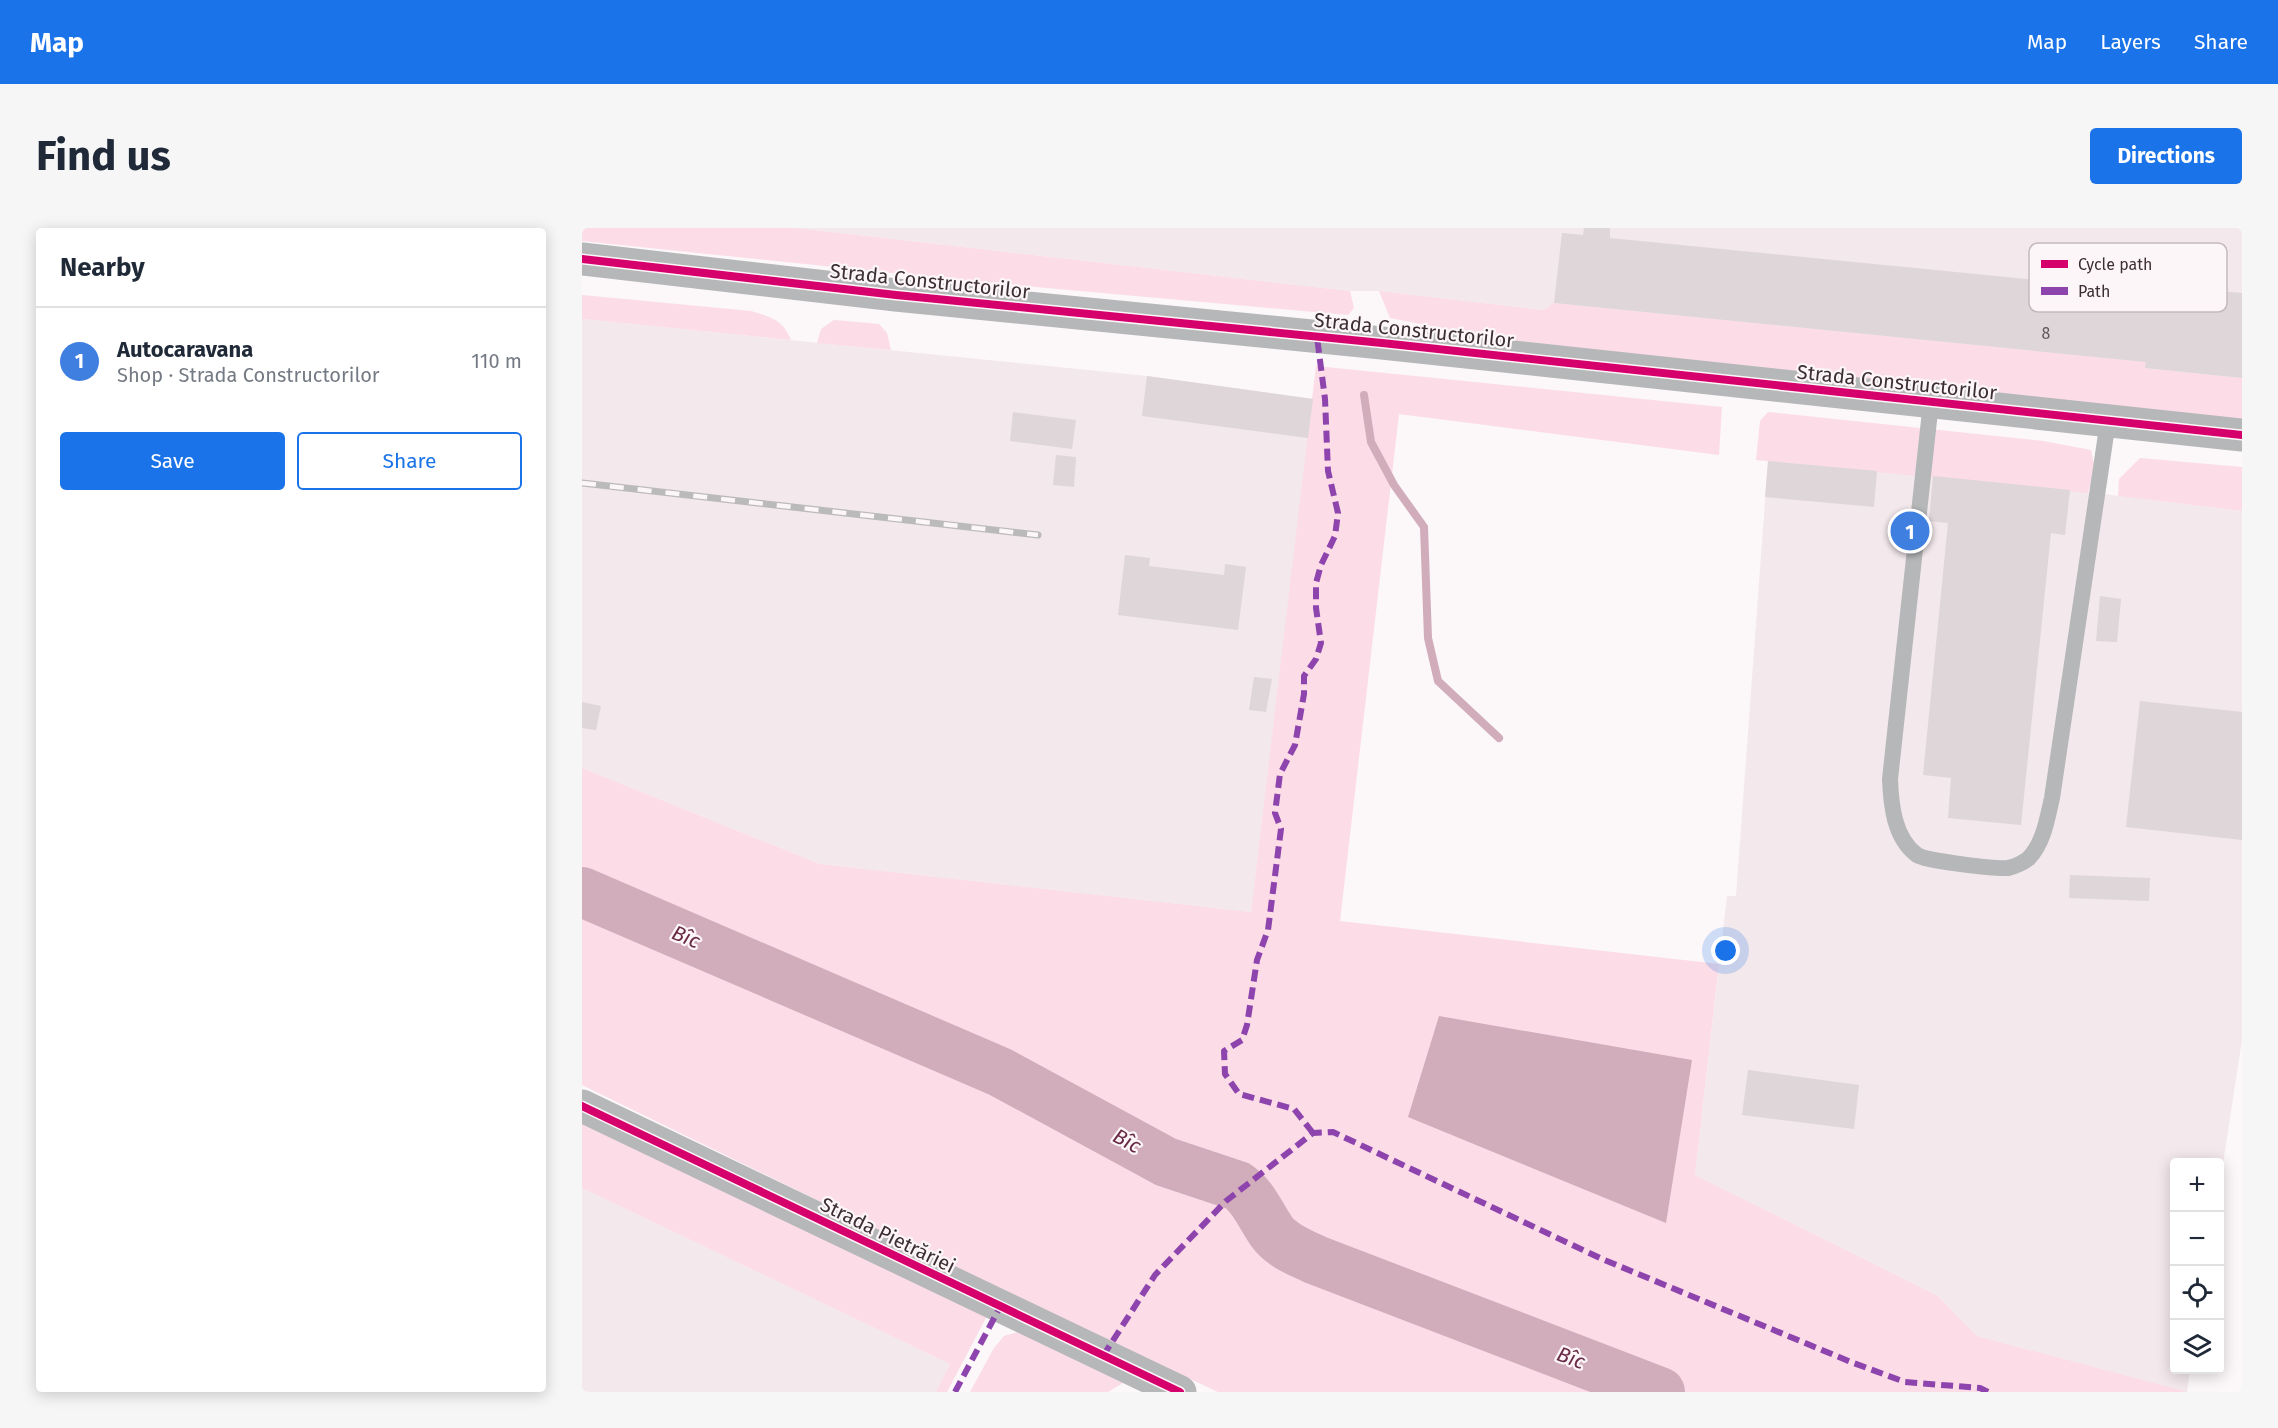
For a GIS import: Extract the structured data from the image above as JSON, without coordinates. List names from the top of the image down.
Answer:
{
  "streets": {
    "street": ["Strada Constructorilor", "Strada Pietrăriei"]
  },
  "water": ["Bîc"],
  "house_numbers": ["8"],
  "legend": ["Cycle path", "Path"],
  "page": {
    "header": "Map",
    "nav": ["Map", "Layers", "Share"],
    "buttons": [
      "Directions",
      ["Save", "Share"]
    ],
    "title": "Find us",
    "heading": "Nearby",
    "list": [
      {
        "mark": "1",
        "name": "Autocaravana",
        "note": "Shop · Strada Constructorilor",
        "value": "110 m"
      }
    ],
    "pins": "1",
    "map_buttons": ["+", "−"]
  }
}
